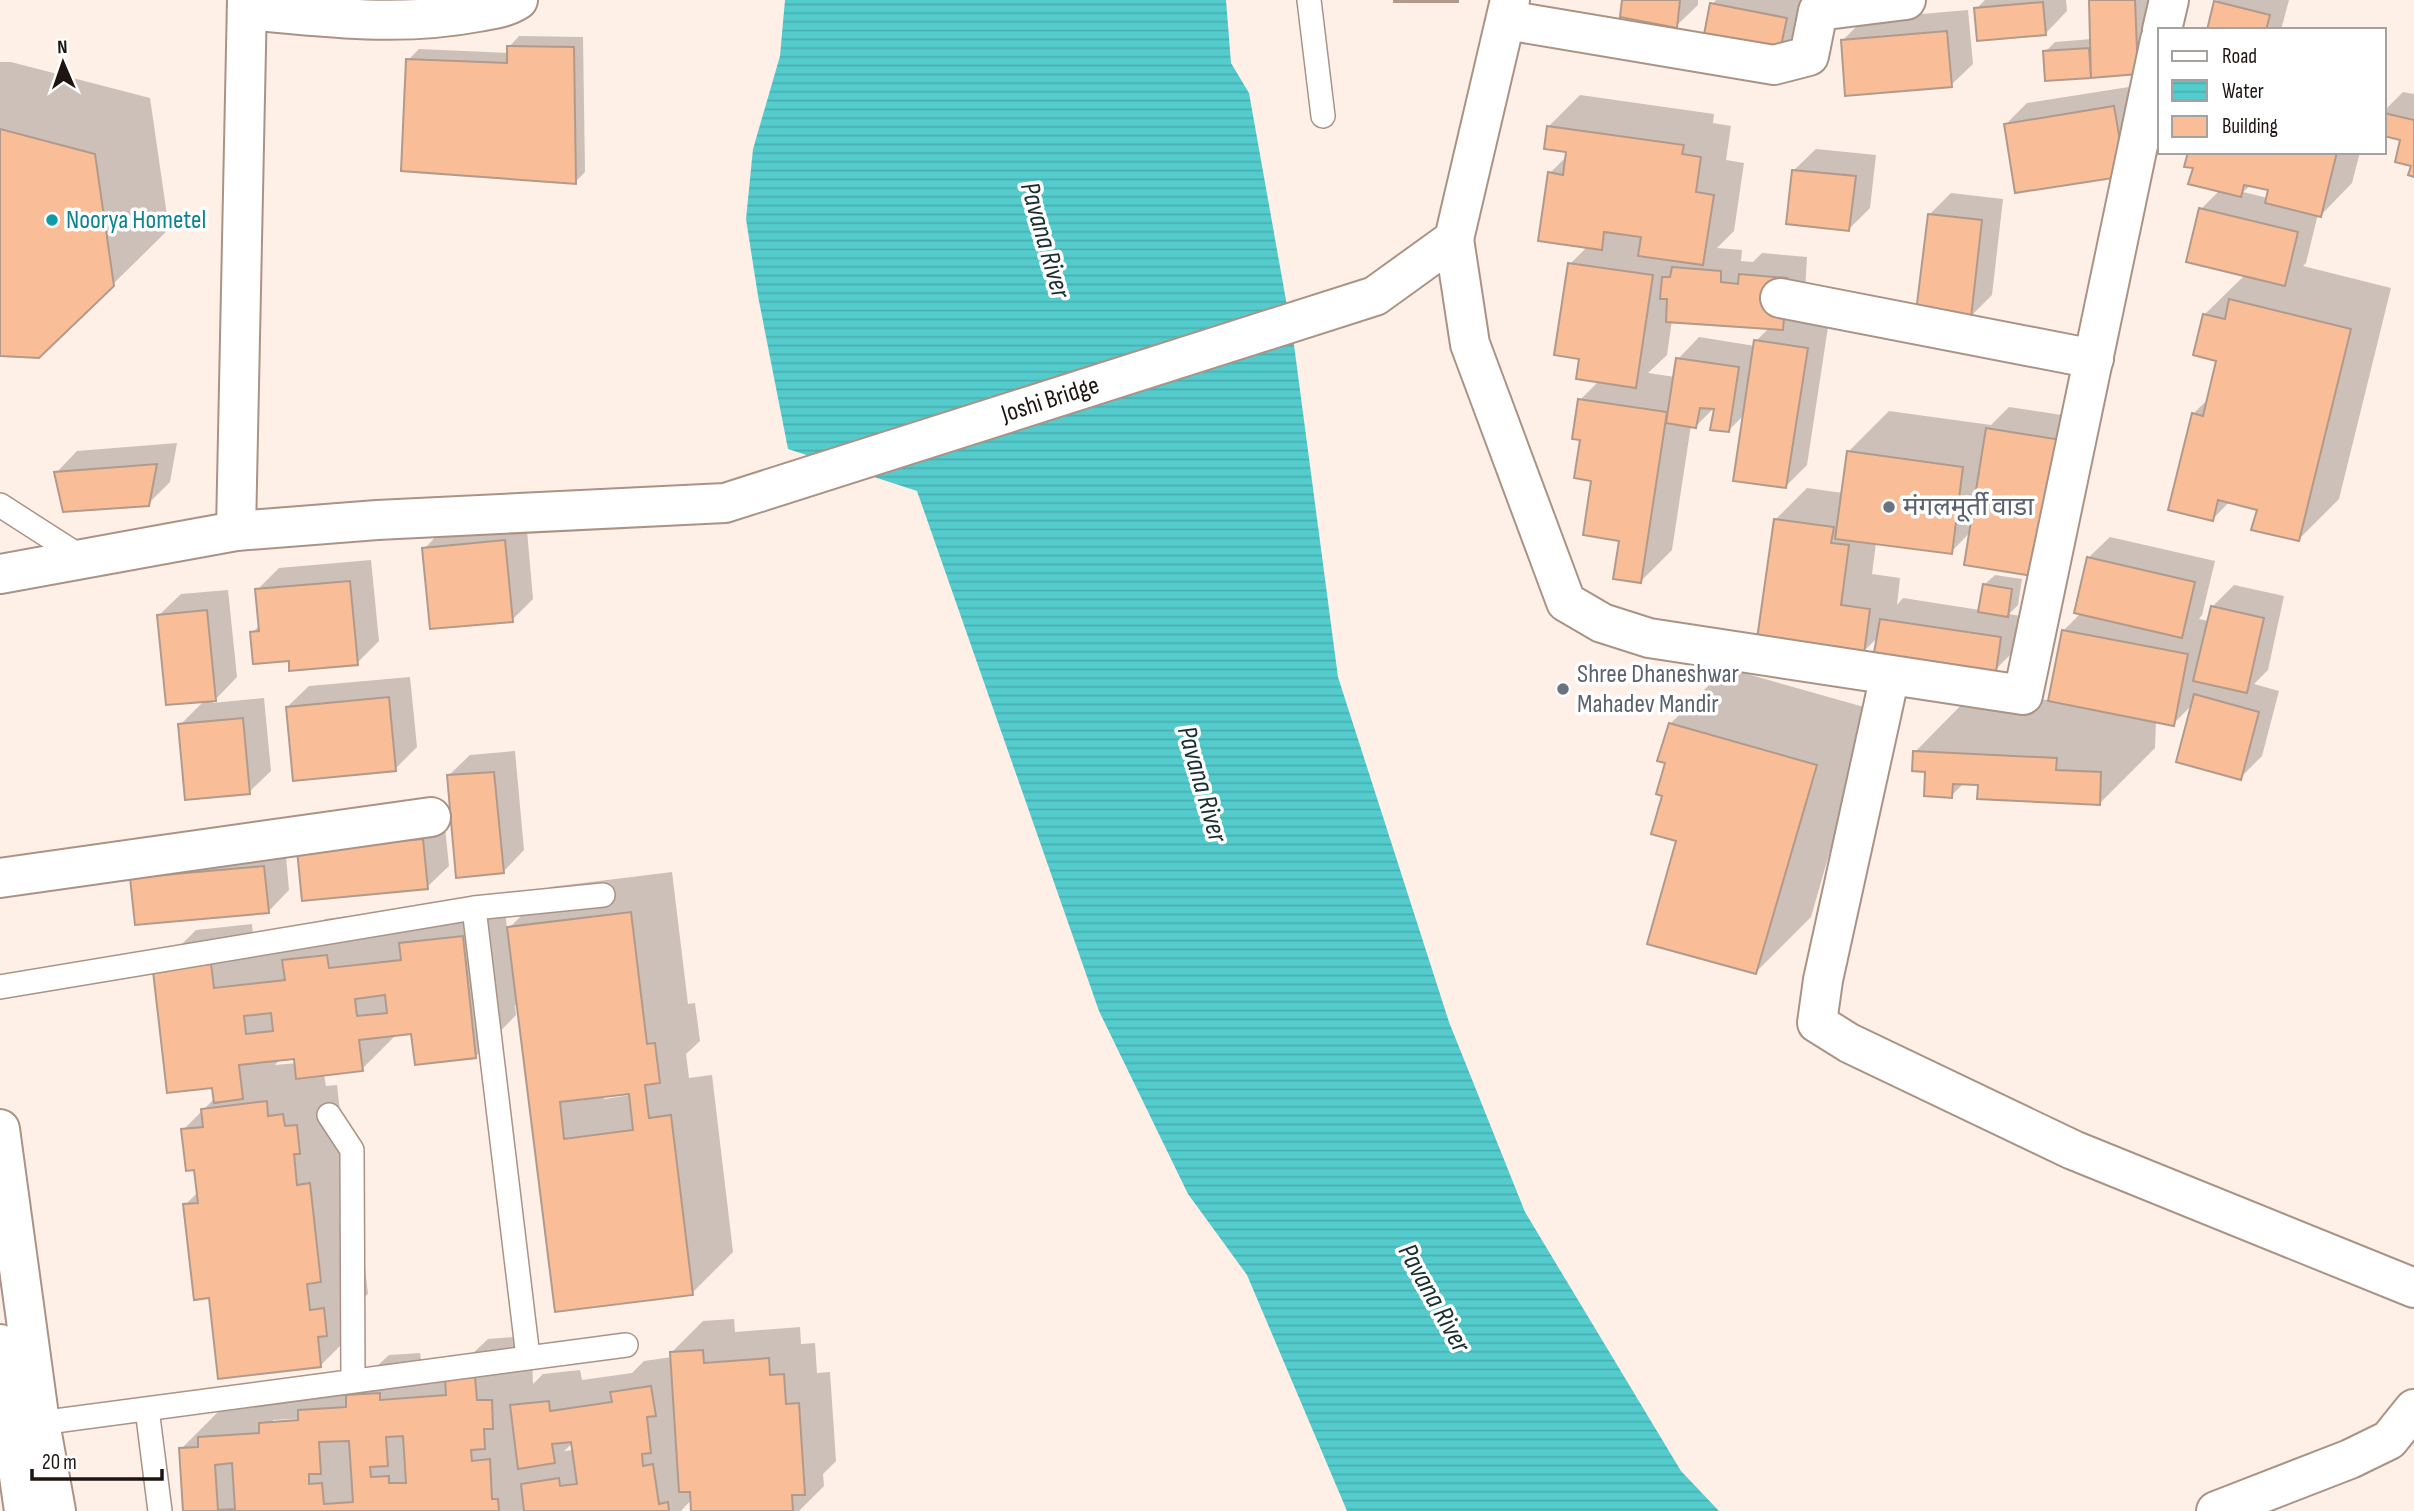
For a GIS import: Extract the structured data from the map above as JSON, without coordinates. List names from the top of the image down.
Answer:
{
  "streets": {
    "street": ["Joshi Bridge"]
  },
  "water": ["Pavana River"],
  "places": ["Noorya Hometel", "मंगलमूर्ती वाडा", "Shree Dhaneshwar Mahadev Mandir"],
  "legend": ["Road", "Water", "Building"],
  "scale_bar": "20 m",
  "north": "top"
}
